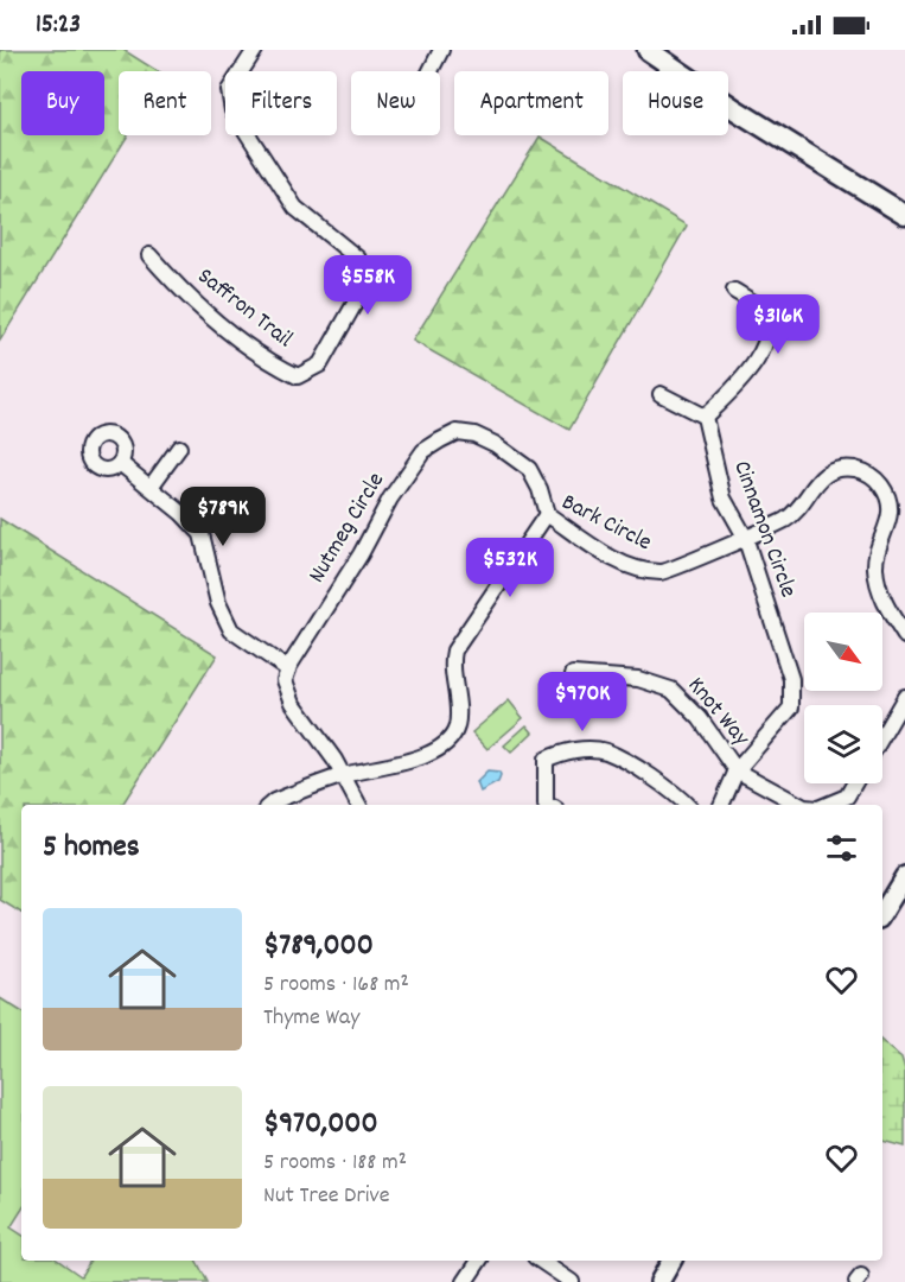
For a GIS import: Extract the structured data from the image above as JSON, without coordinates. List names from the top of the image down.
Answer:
{
  "streets": {
    "street": [
      "Saffron Trail",
      "Bark Circle",
      "Nutmeg Circle",
      "Cinnamon Circle",
      "Knot Way"
    ]
  },
  "crossings": [
    ["Bark Circle", "Nutmeg Circle"],
    ["Bark Circle", "Cinnamon Circle"],
    ["Cinnamon Circle", "Knot Way"]
  ],
  "north": "bottom right",
  "page": {
    "status": "15:23",
    "chip": [
      "Buy",
      "Rent",
      "Filters",
      "New",
      "Apartment",
      "House"
    ],
    "price": [
      "$558K",
      "$316K",
      "$789K",
      "$532K",
      "$970K"
    ],
    "heading": "5 homes",
    "list": [
      {
        "name": "$789,000",
        "note": "5 rooms · 168 m² · Thyme Way"
      },
      {
        "name": "$970,000",
        "note": "5 rooms · 188 m² · Nut Tree Drive"
      }
    ]
  }
}
